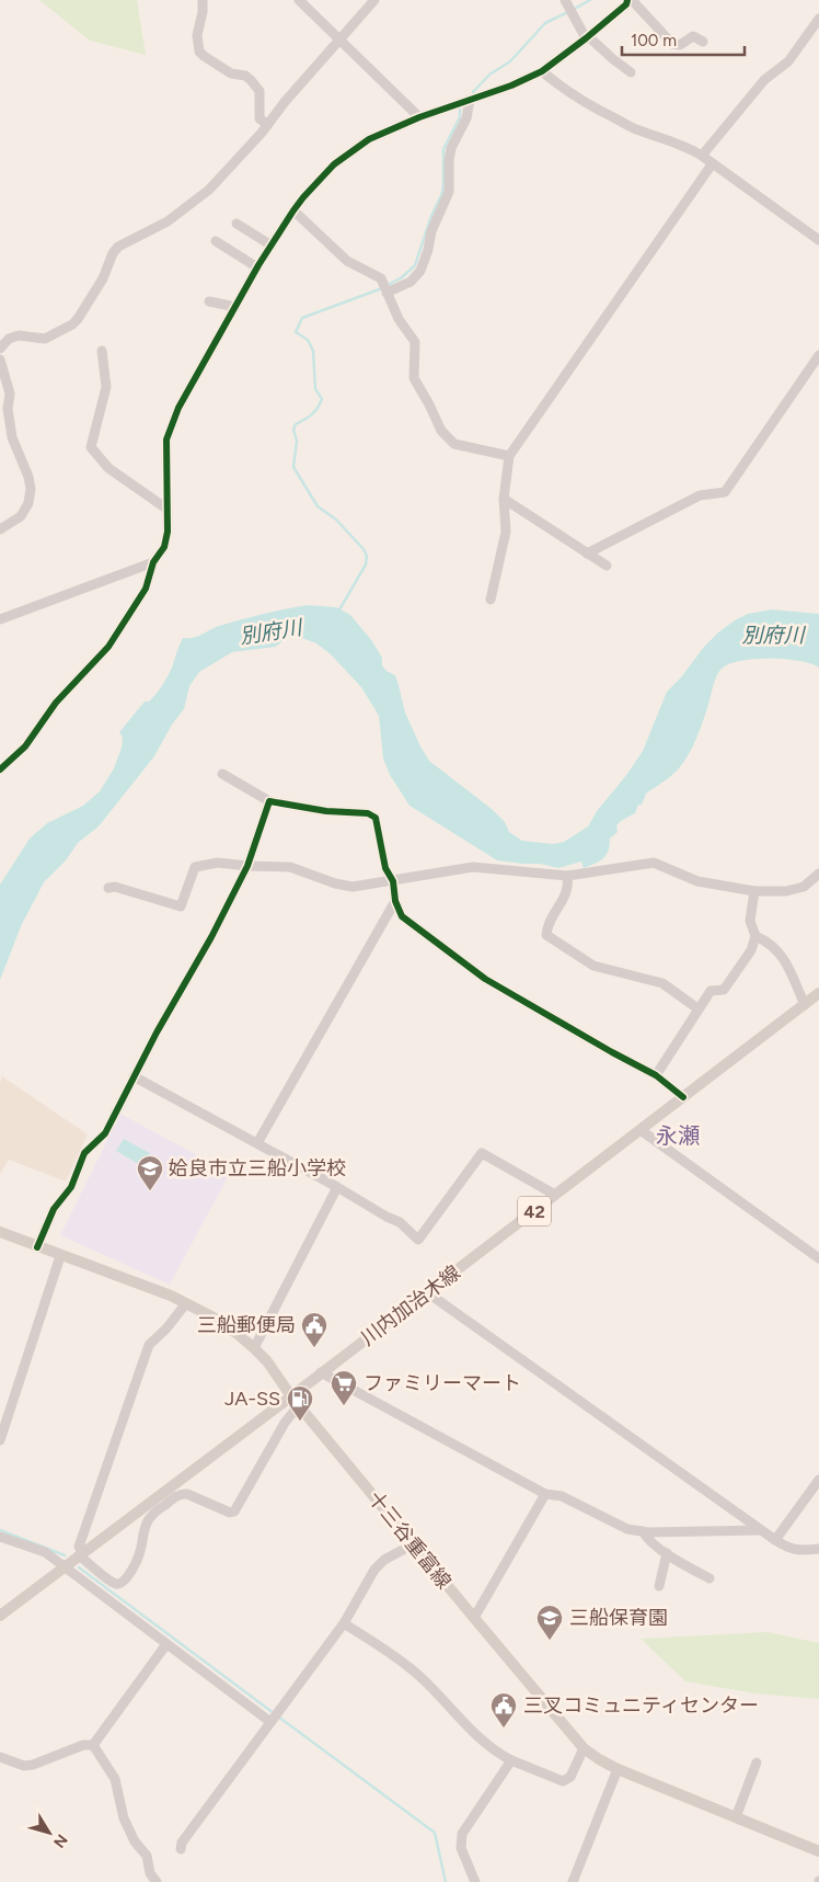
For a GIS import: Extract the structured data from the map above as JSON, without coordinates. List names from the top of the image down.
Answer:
{
  "streets": {
    "main road": ["42", "川内加治木線", "十三谷重富線"]
  },
  "crossings": [
    ["川内加治木線", "十三谷重富線"]
  ],
  "districts": ["永瀬"],
  "water": ["別府川"],
  "places": {
    "school or university": ["姶良市立三船小学校", "三船保育園"],
    "public building": ["三船郵便局", "三叉コミュニティセンター"],
    "supermarket": ["ファミリーマート"],
    "fuel station": ["JA-SS"]
  },
  "scale_bar": "100 m",
  "north": "bottom right"
}
